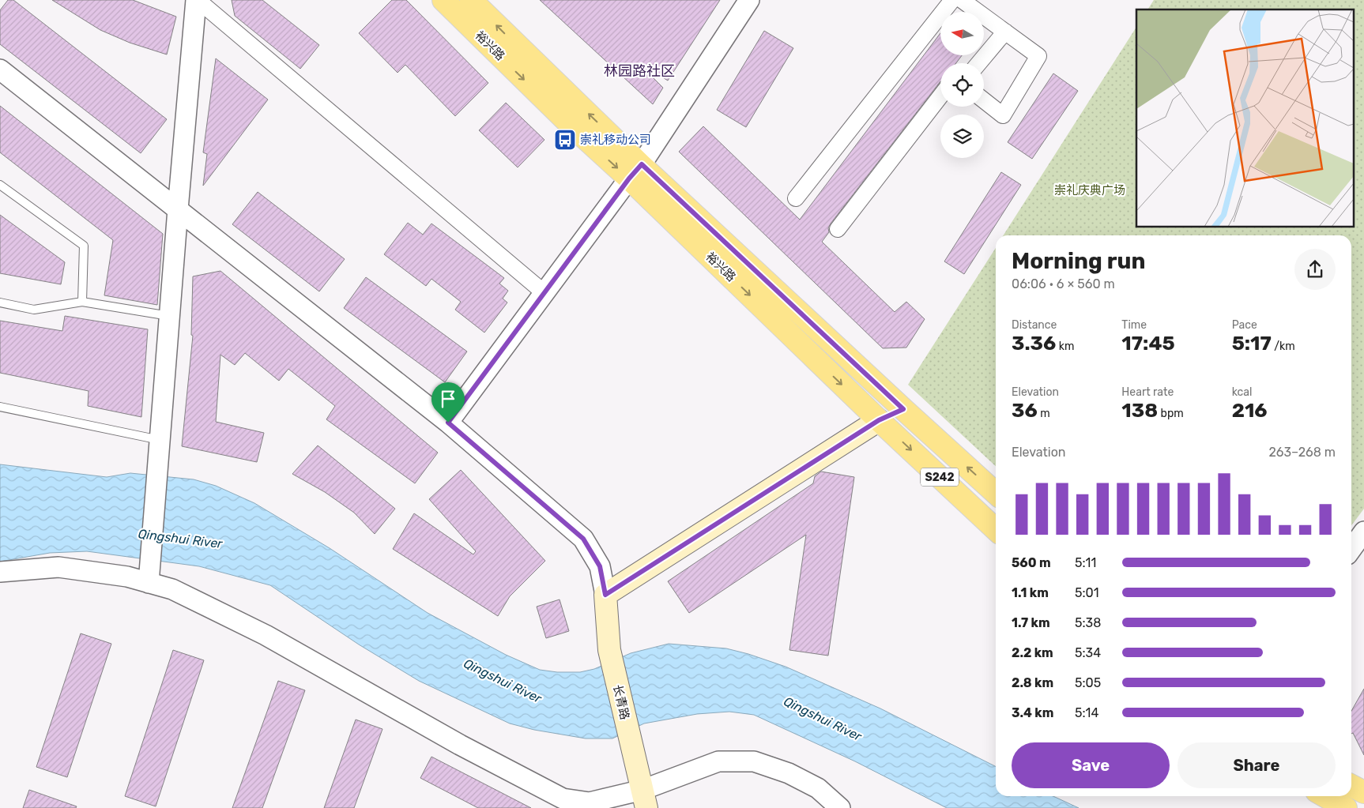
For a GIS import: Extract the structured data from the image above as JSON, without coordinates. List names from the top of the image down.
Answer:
{
  "streets": {
    "main road": ["裕兴路", "S242", "长青路"]
  },
  "districts": ["林园路社区"],
  "water": ["Qingshui River"],
  "parks": ["崇礼庆典广场"],
  "places": {
    "bus stop": ["崇礼移动公司"]
  },
  "north": "left",
  "page": {
    "heading": ["Morning run", "06:06 · 6 × 560 m"],
    "stats": [
      ["Distance", "3.36 km"],
      ["Time", "17:45"],
      ["Pace", "5:17 /km"],
      ["Elevation", "36 m"],
      ["Heart rate", "138 bpm"],
      ["kcal", "216"]
    ],
    "chart": ["Elevation", "263–268 m"],
    "list": [
      {
        "name": "560 m",
        "note": "5:11"
      },
      {
        "name": "1.1 km",
        "note": "5:01"
      },
      {
        "name": "1.7 km",
        "note": "5:38"
      },
      {
        "name": "2.2 km",
        "note": "5:34"
      },
      {
        "name": "2.8 km",
        "note": "5:05"
      },
      {
        "name": "3.4 km",
        "note": "5:14"
      }
    ],
    "buttons": ["Save", "Share"]
  }
}
